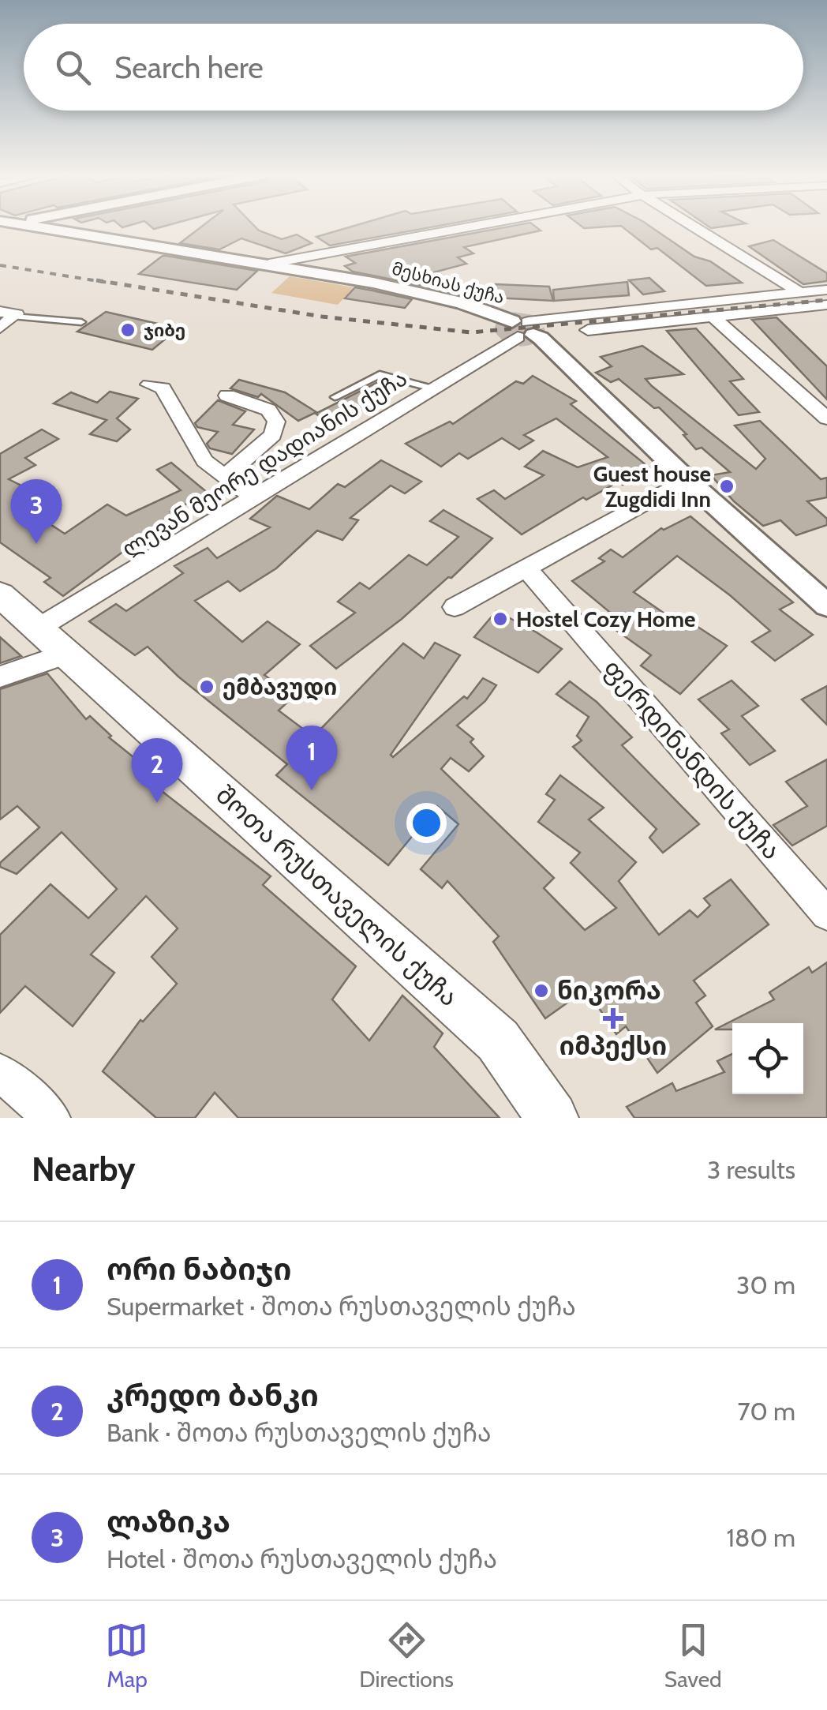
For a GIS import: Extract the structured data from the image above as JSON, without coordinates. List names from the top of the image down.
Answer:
{
  "streets": {
    "main road": ["შოთა რუსთაველის ქუჩა"],
    "street": ["მესხიას ქუჩა", "ლევან მეორე დადიანის ქუჩა", "ფერდინანდის ქუჩა"]
  },
  "crossings": [
    ["მესხიას ქუჩა", "ლევან მეორე დადიანის ქუჩა"],
    ["ლევან მეორე დადიანის ქუჩა", "შოთა რუსთაველის ქუჩა"]
  ],
  "places": {
    "other": [
      "ჯიბე",
      "Guest house Zugdidi Inn",
      "Hostel Cozy Home",
      "ემბავუდი",
      "ნიკორა"
    ],
    "health": ["იმპექსი"]
  },
  "page": {
    "search": "Search here",
    "pins": ["3", "1", "2"],
    "heading": ["Nearby", "3 results"],
    "list": [
      {
        "mark": "1",
        "name": "ორი ნაბიჯი",
        "note": "Supermarket · შოთა რუსთაველის ქუჩა",
        "value": "30 m"
      },
      {
        "mark": "2",
        "name": "კრედო ბანკი",
        "note": "Bank · შოთა რუსთაველის ქუჩა",
        "value": "70 m"
      },
      {
        "mark": "3",
        "name": "ლაზიკა",
        "note": "Hotel · შოთა რუსთაველის ქუჩა",
        "value": "180 m"
      }
    ],
    "nav": ["Map", "Directions", "Saved"]
  }
}
